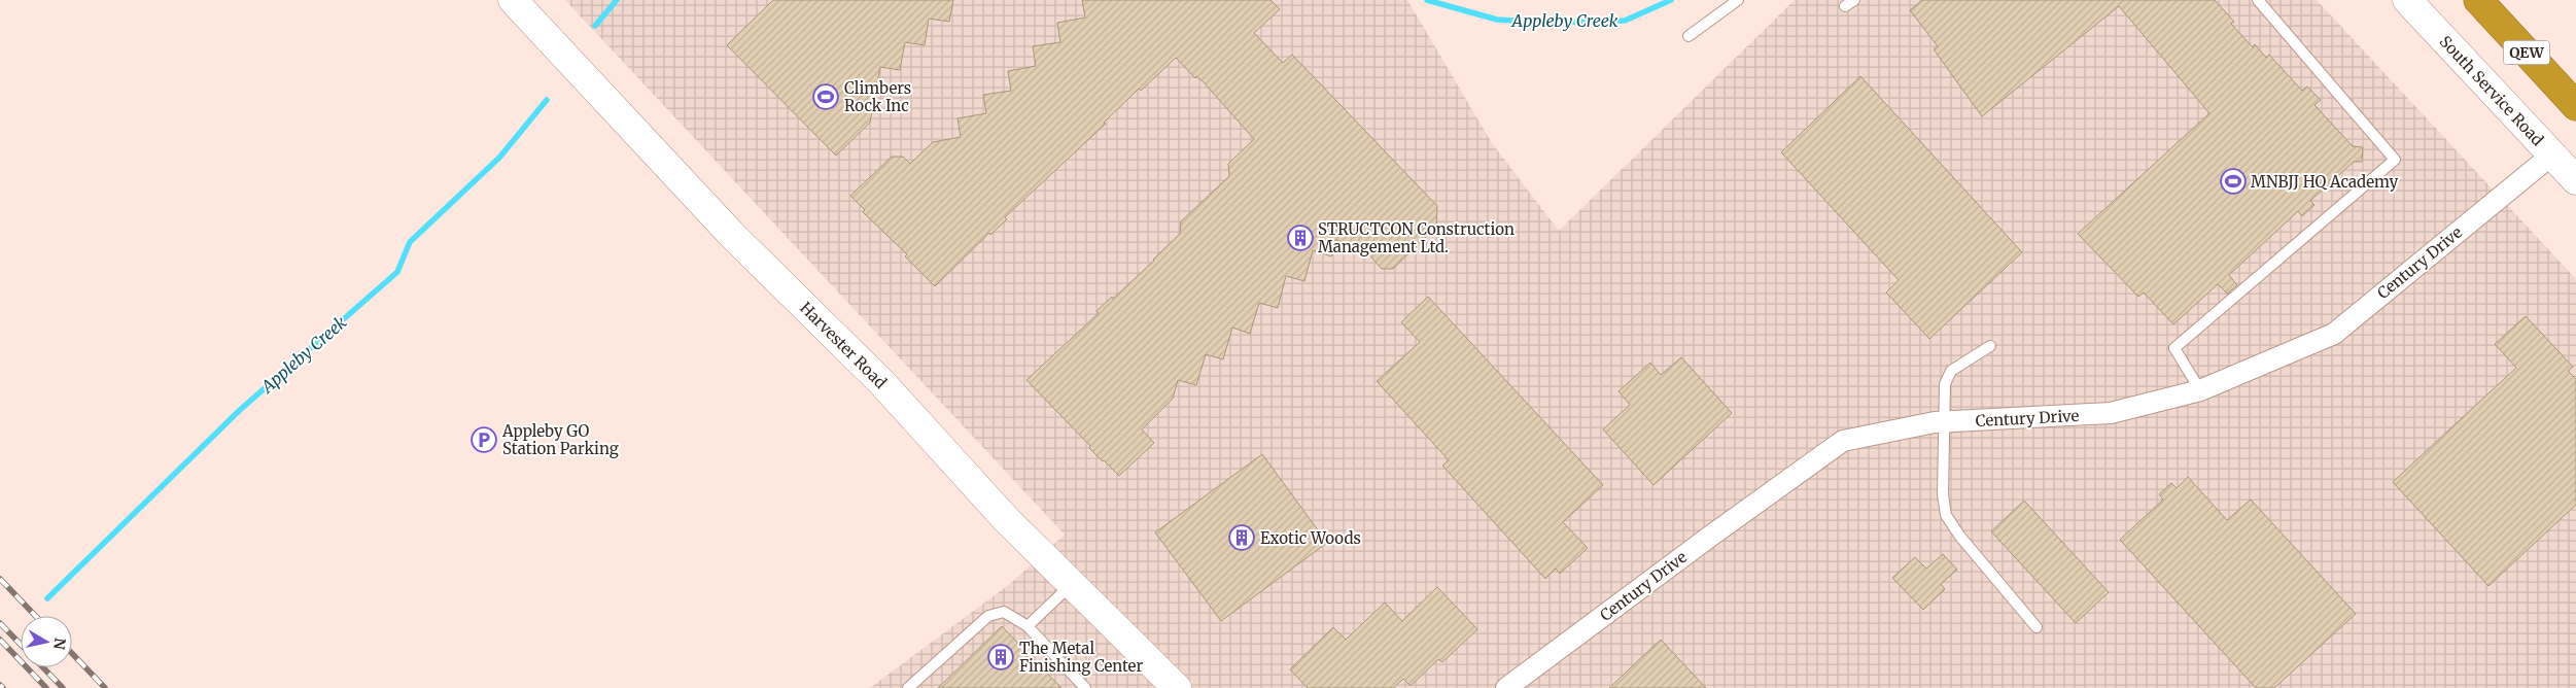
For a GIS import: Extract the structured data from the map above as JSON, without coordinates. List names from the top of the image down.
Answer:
{
  "streets": {
    "highway": ["QEW"],
    "main road": ["South Service Road", "Harvester Road"],
    "street": ["Century Drive"]
  },
  "crossings": [
    ["South Service Road", "Century Drive"]
  ],
  "water": ["Appleby Creek"],
  "places": {
    "sports": ["Climbers Rock Inc", "MNBJJ HQ Academy"],
    "building": ["STRUCTCON Construction Management Ltd.", "Exotic Woods", "The Metal Finishing Center"],
    "parking": ["Appleby GO Station Parking"]
  },
  "north": "right"
}
